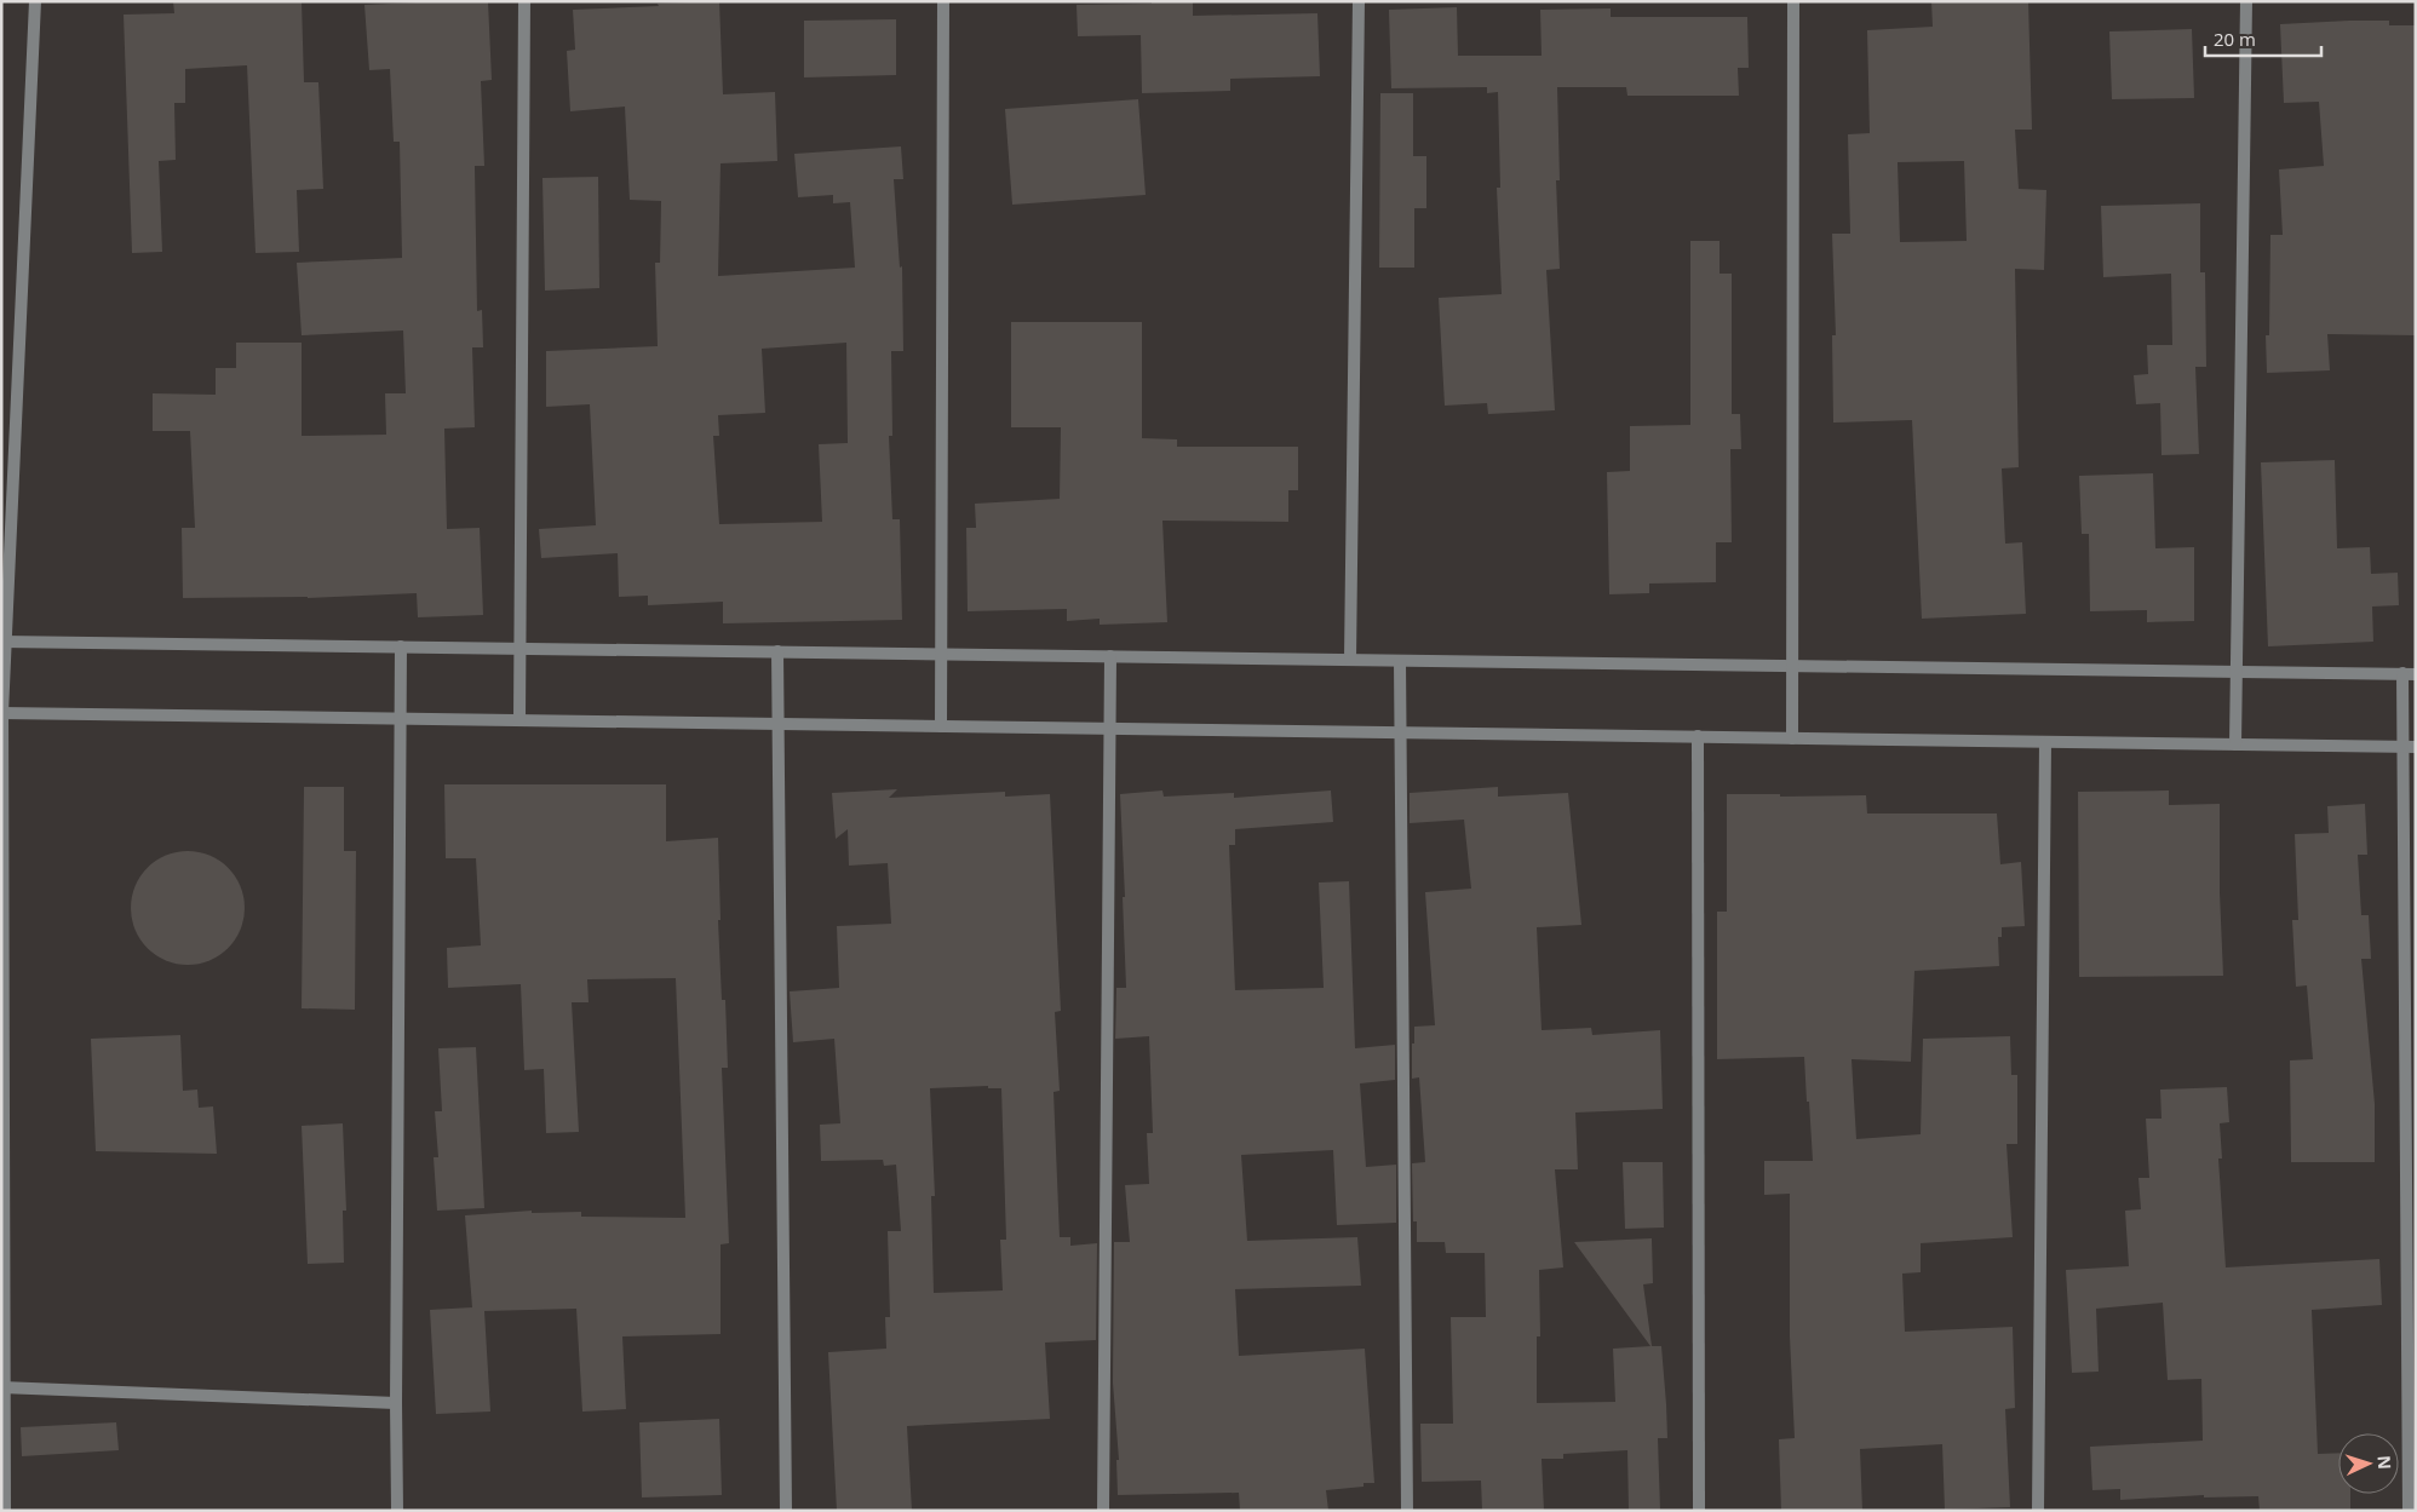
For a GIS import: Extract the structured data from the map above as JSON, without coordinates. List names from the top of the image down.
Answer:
{
  "scale_bar": "20 m",
  "north": "right"
}
